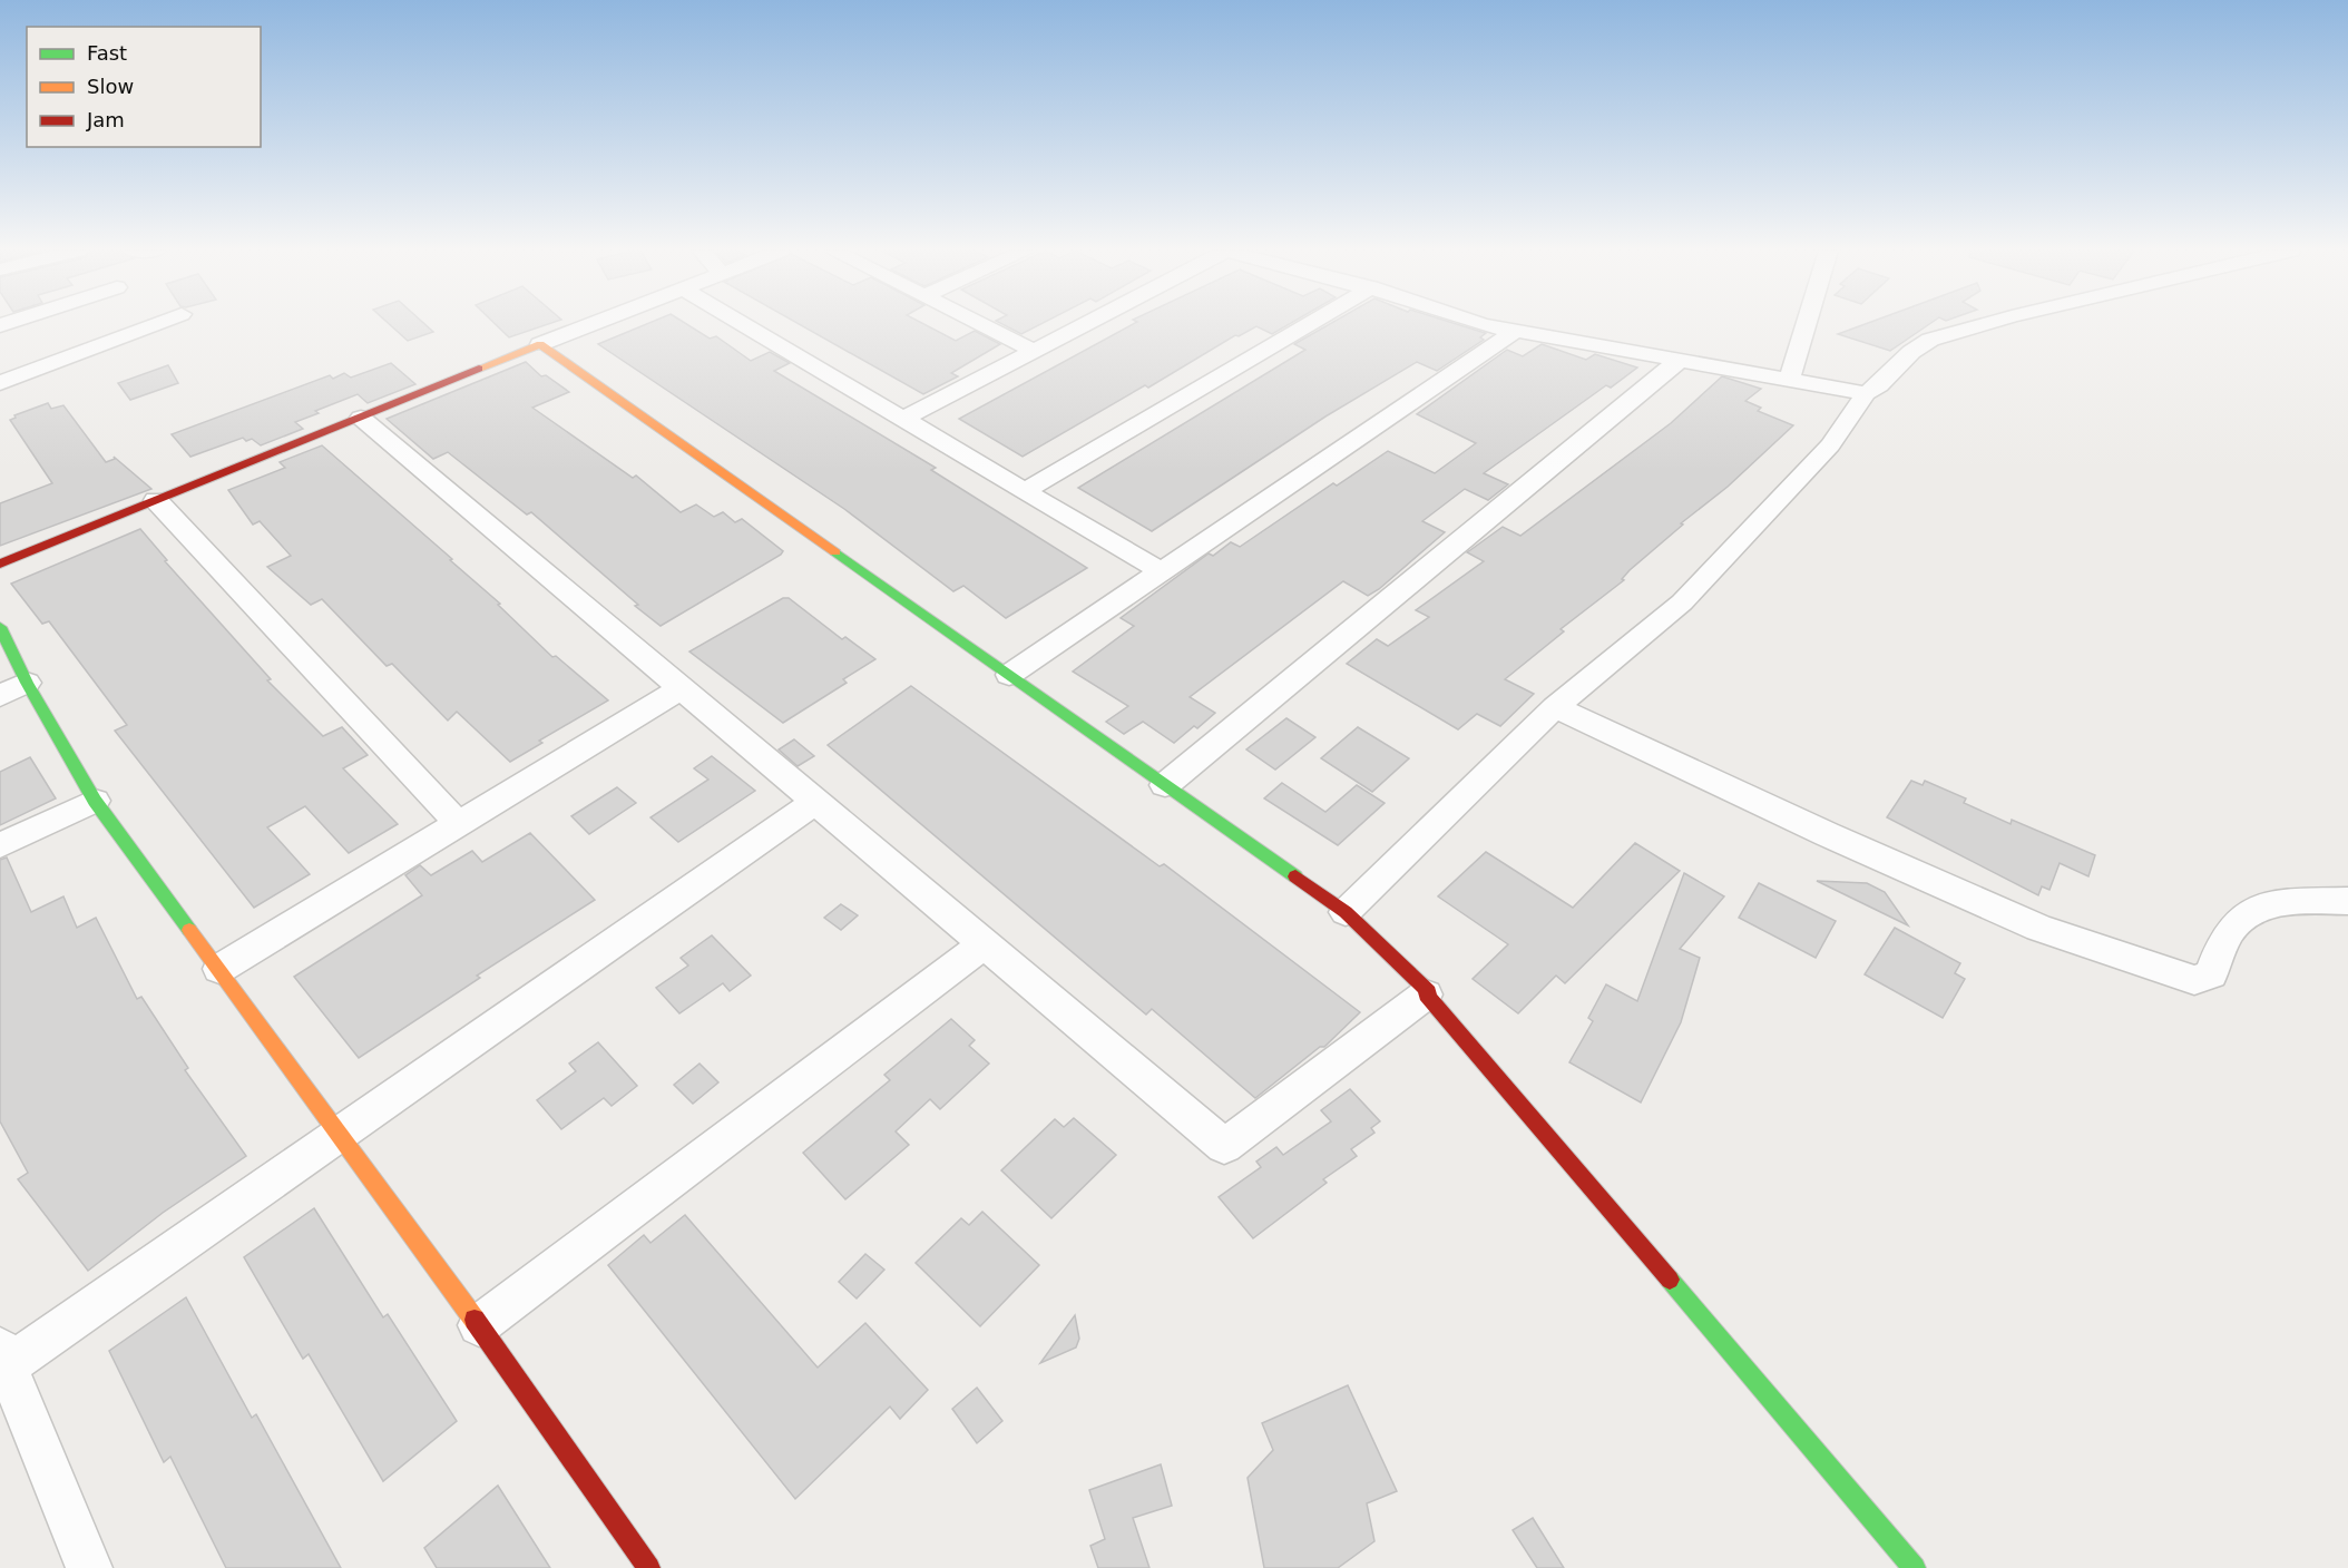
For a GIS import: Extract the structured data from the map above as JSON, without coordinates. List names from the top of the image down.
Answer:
{
  "legend": ["Fast", "Slow", "Jam"]
}
